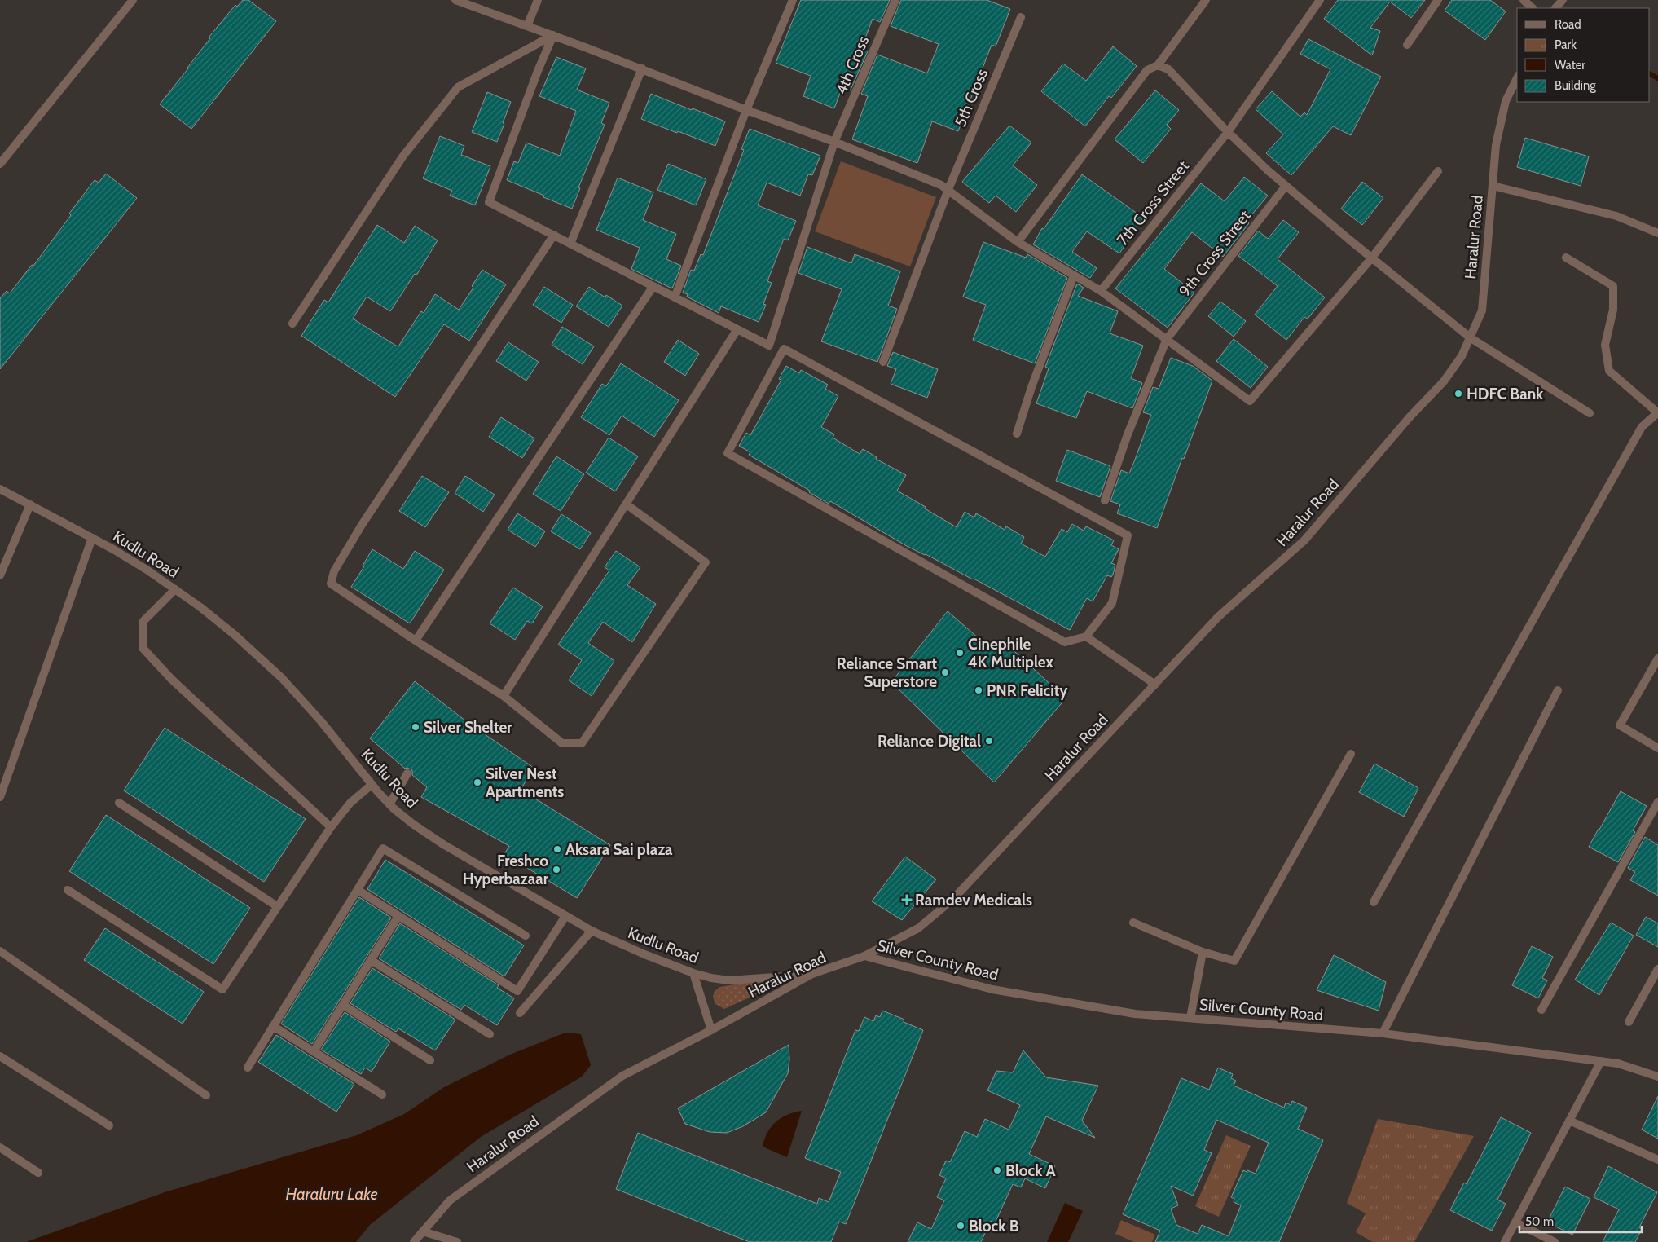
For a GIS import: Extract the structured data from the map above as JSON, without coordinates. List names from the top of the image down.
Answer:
{
  "streets": {
    "street": [
      "4th Cross",
      "5th Cross",
      "7th Cross Street",
      "Haralur Road",
      "9th Cross Street",
      "Kudlu Road",
      "Silver County Road"
    ]
  },
  "crossings": [
    ["Haralur Road", "Kudlu Road"],
    ["Haralur Road", "Silver County Road"]
  ],
  "water": ["Haraluru Lake"],
  "places": {
    "other": [
      "HDFC Bank",
      "Cinephile 4K Multiplex",
      "Reliance Smart Superstore",
      "PNR Felicity",
      "Silver Shelter",
      "Reliance Digital",
      "Silver Nest Apartments",
      "Aksara Sai plaza",
      "Freshco Hyperbazaar",
      "Block A",
      "Block B"
    ],
    "health": ["Ramdev Medicals"]
  },
  "legend": [
    "Road",
    "Park",
    "Water",
    "Building"
  ],
  "scale_bar": "50 m"
}
